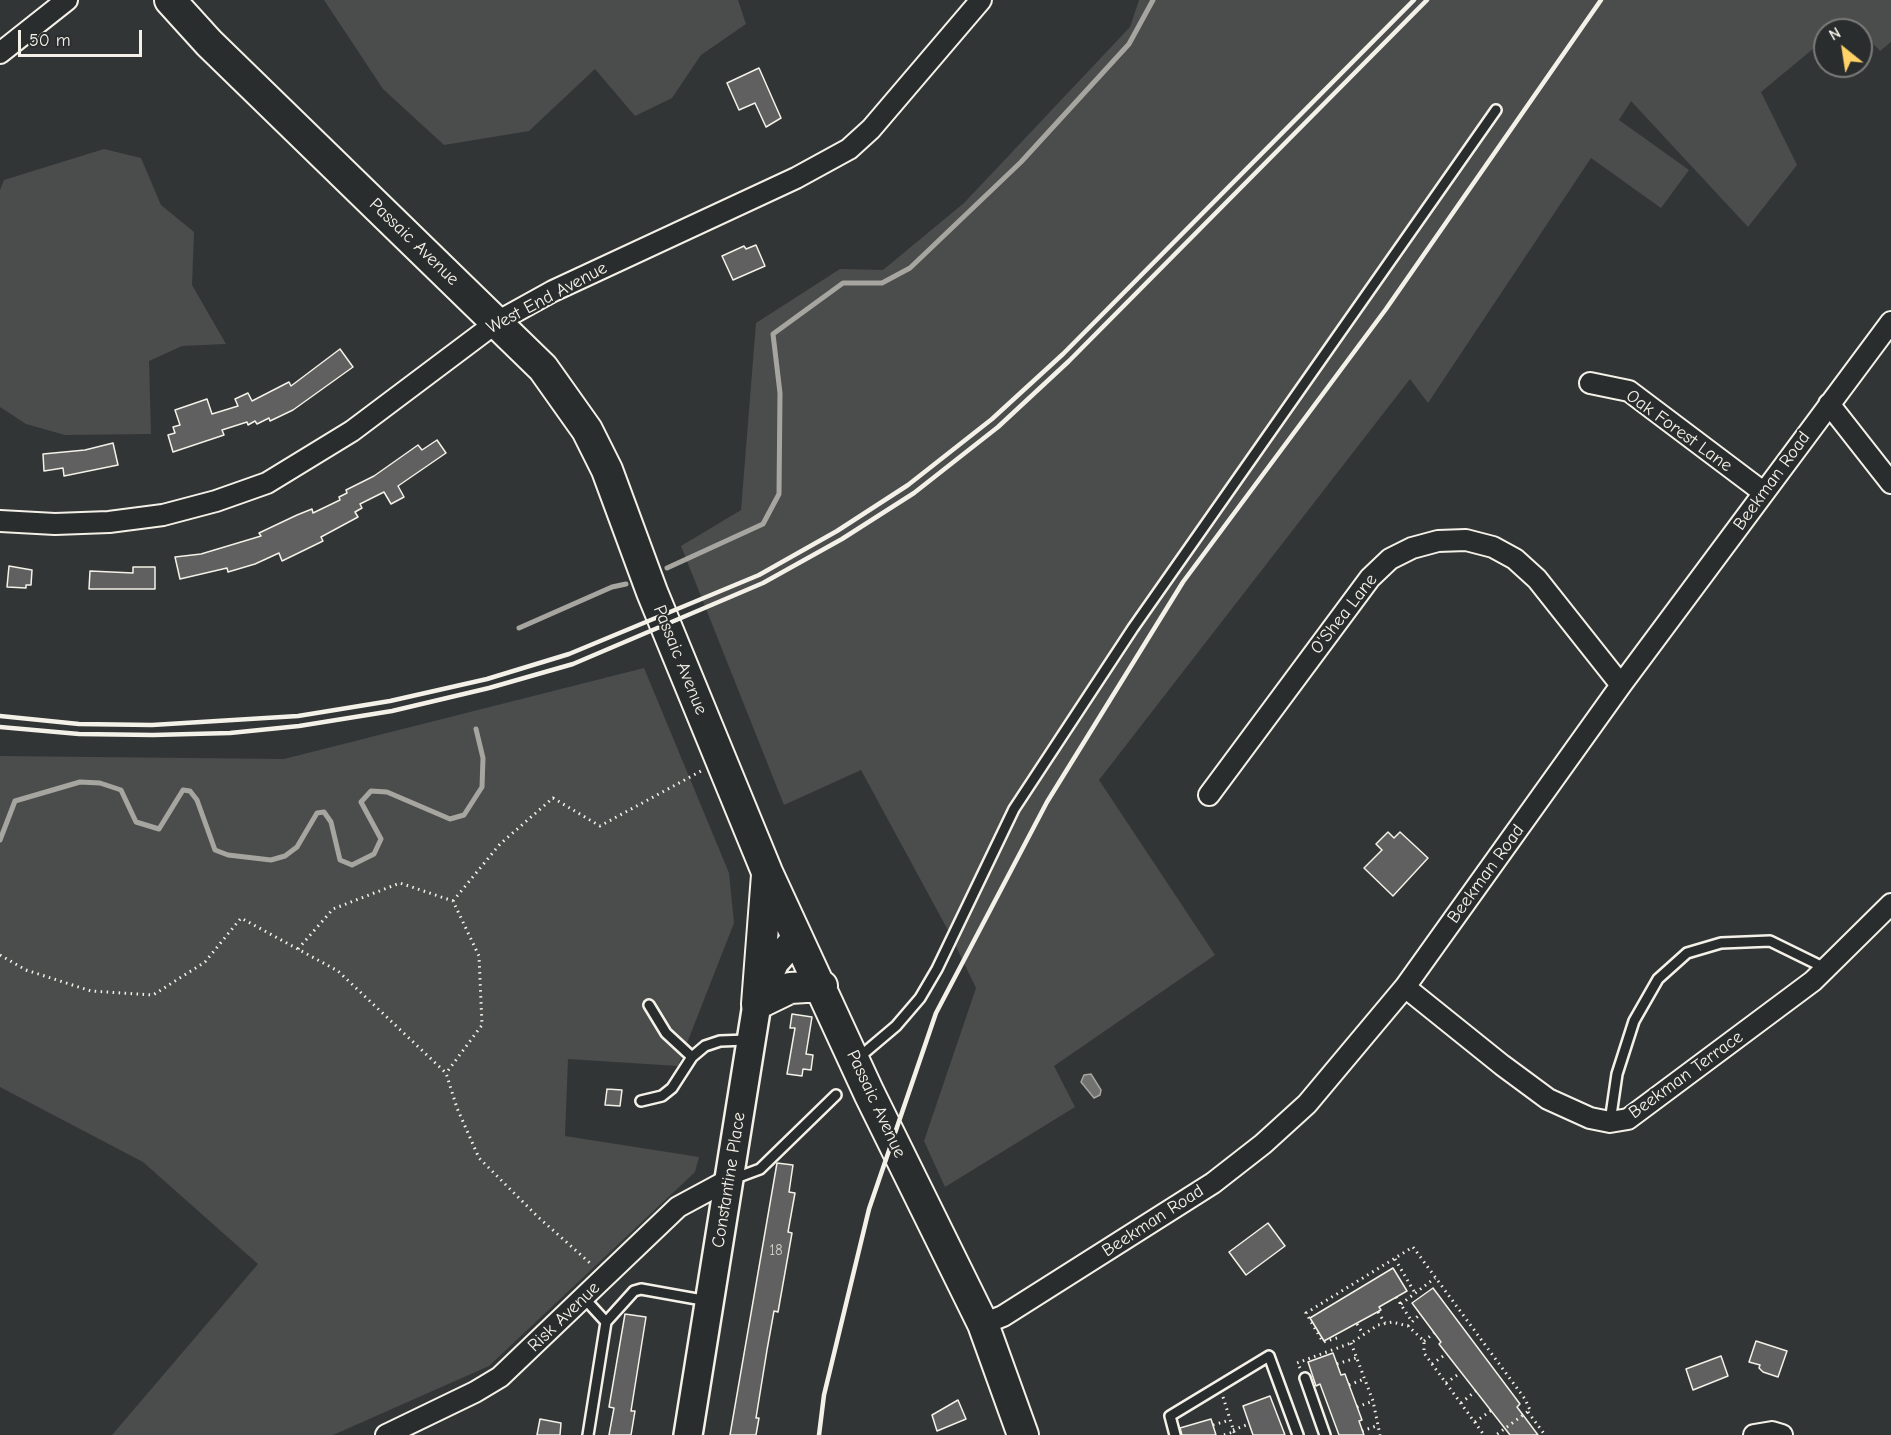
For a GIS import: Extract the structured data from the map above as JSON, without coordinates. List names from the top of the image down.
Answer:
{
  "streets": {
    "main road": ["Passaic Avenue"],
    "street": [
      "West End Avenue",
      "Oak Forest Lane",
      "Beekman Road",
      "O'Shea Lane",
      "Beekman Terrace",
      "Constantine Place",
      "Risk Avenue"
    ]
  },
  "crossings": [
    ["Passaic Avenue", "West End Avenue"],
    ["Passaic Avenue", "Beekman Road"],
    ["Passaic Avenue", "Constantine Place"],
    ["Oak Forest Lane", "Beekman Road"],
    ["Beekman Road", "O'Shea Lane"],
    ["Beekman Road", "Beekman Terrace"],
    ["Constantine Place", "Risk Avenue"]
  ],
  "house_numbers": ["18"],
  "scale_bar": "50 m",
  "north": "top left"
}
